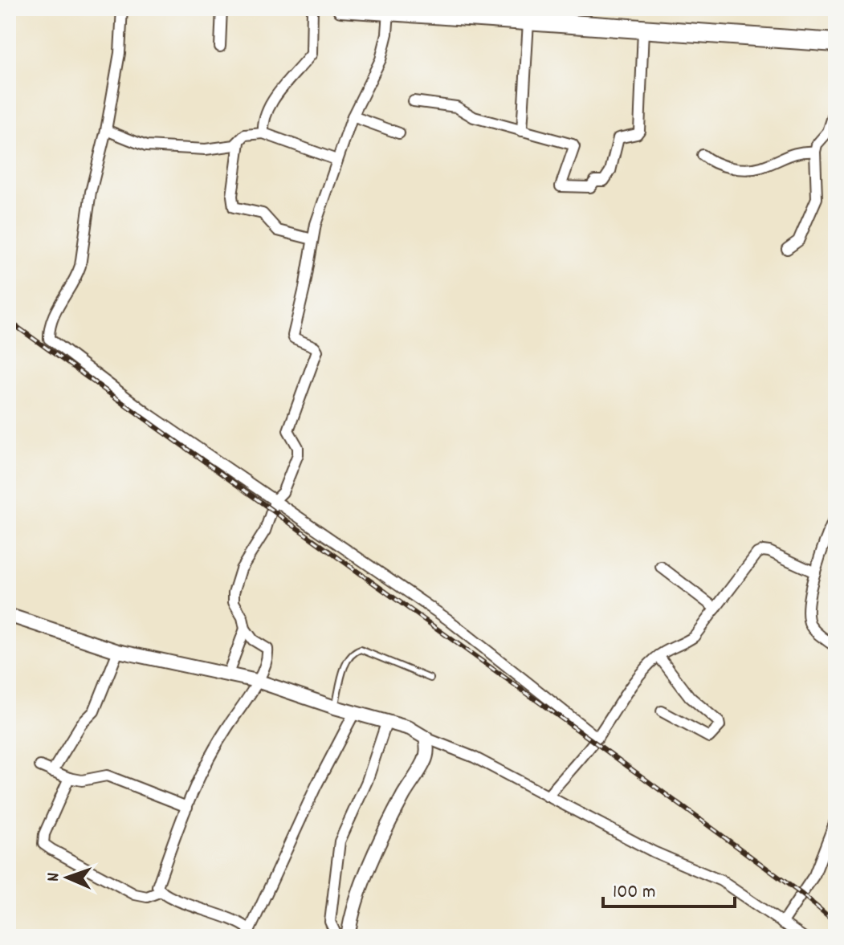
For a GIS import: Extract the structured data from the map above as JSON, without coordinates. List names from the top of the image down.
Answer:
{
  "scale_bar": "100 m",
  "north": "left"
}
